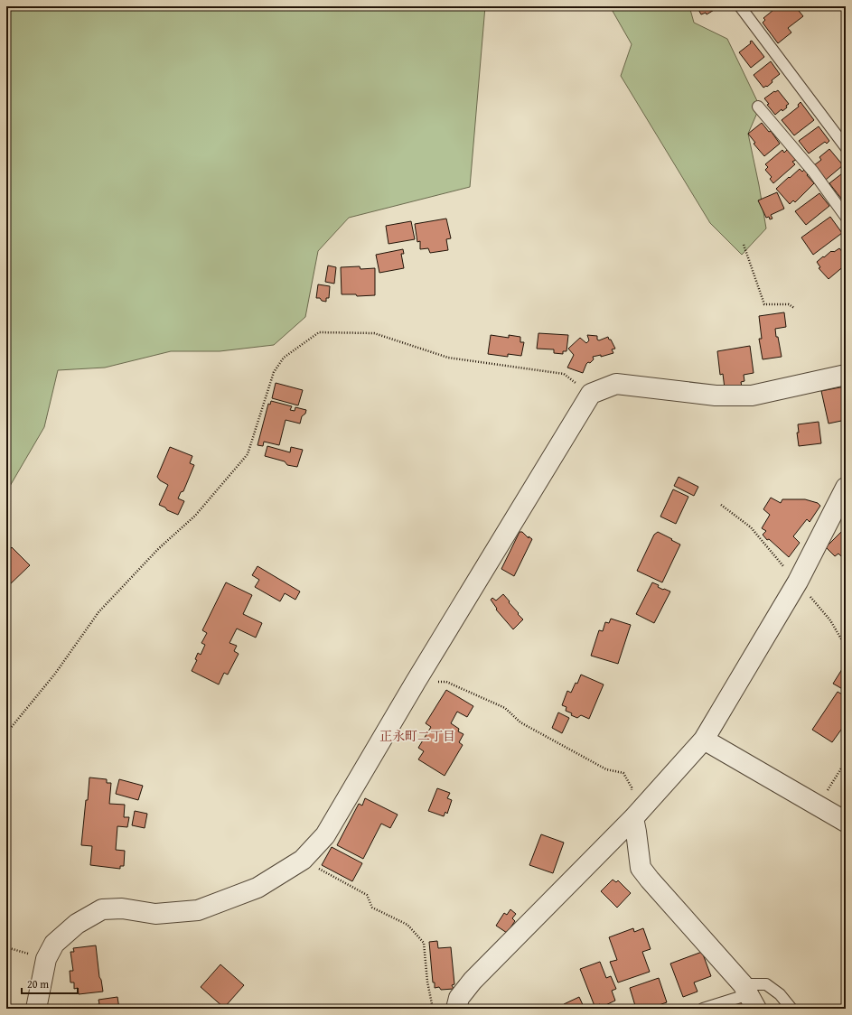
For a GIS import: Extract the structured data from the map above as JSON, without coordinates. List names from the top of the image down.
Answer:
{
  "districts": ["正永町二丁目"],
  "scale_bar": "20 m"
}
